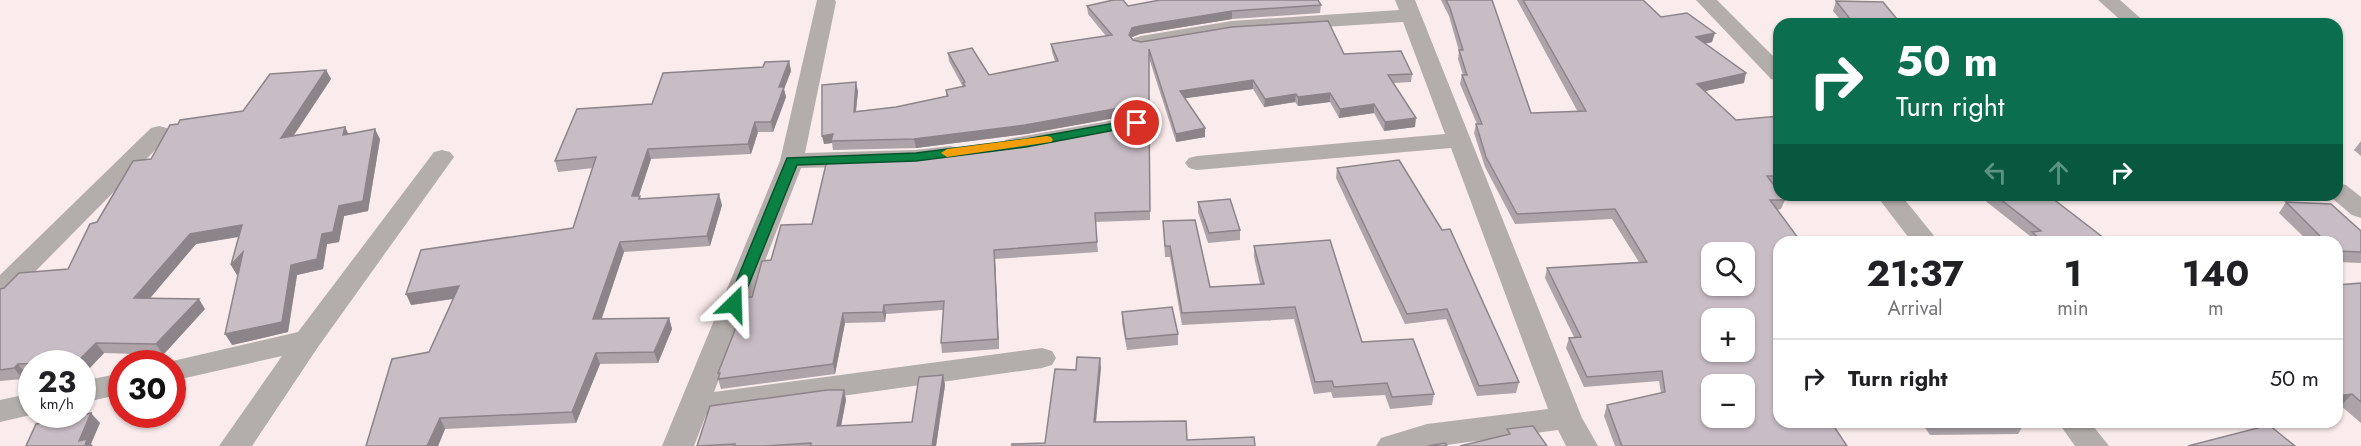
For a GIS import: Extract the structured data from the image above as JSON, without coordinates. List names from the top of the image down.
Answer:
{
  "page": {
    "turn": ["50 m", "Turn right"],
    "eta": [
      "21:37",
      "Arrival",
      "1",
      "min",
      "140",
      "m"
    ],
    "map_buttons": ["+", "−"],
    "list": [
      {
        "name": "Turn right",
        "value": "50 m"
      }
    ],
    "speed": "23 km/h",
    "limit": "30"
  }
}
